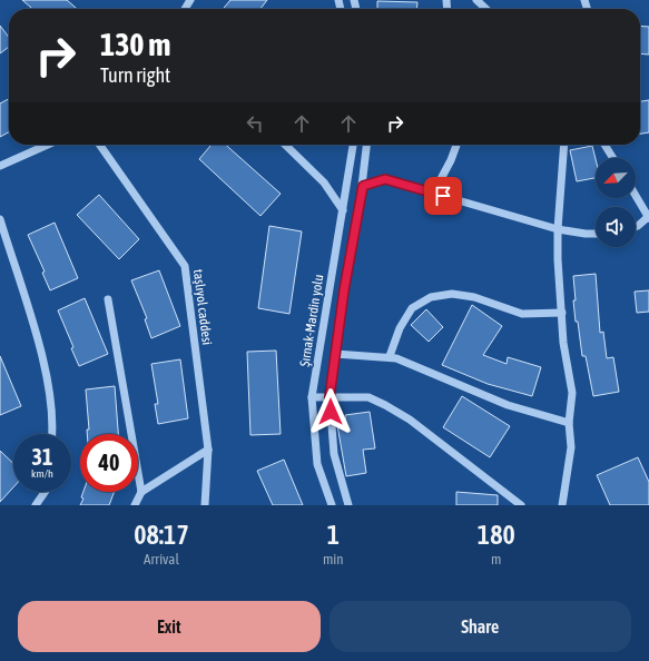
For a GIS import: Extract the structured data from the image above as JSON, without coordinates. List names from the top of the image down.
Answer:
{
  "streets": {
    "street": ["taşlıyol caddesi", "Şırnak-Mardin yolu"]
  },
  "north": "bottom left",
  "page": {
    "turn": ["130 m", "Turn right"],
    "speed": "31 km/h",
    "limit": "40",
    "eta": [
      "08:17",
      "Arrival",
      "1",
      "min",
      "180",
      "m"
    ],
    "buttons": ["Exit", "Share"]
  }
}
